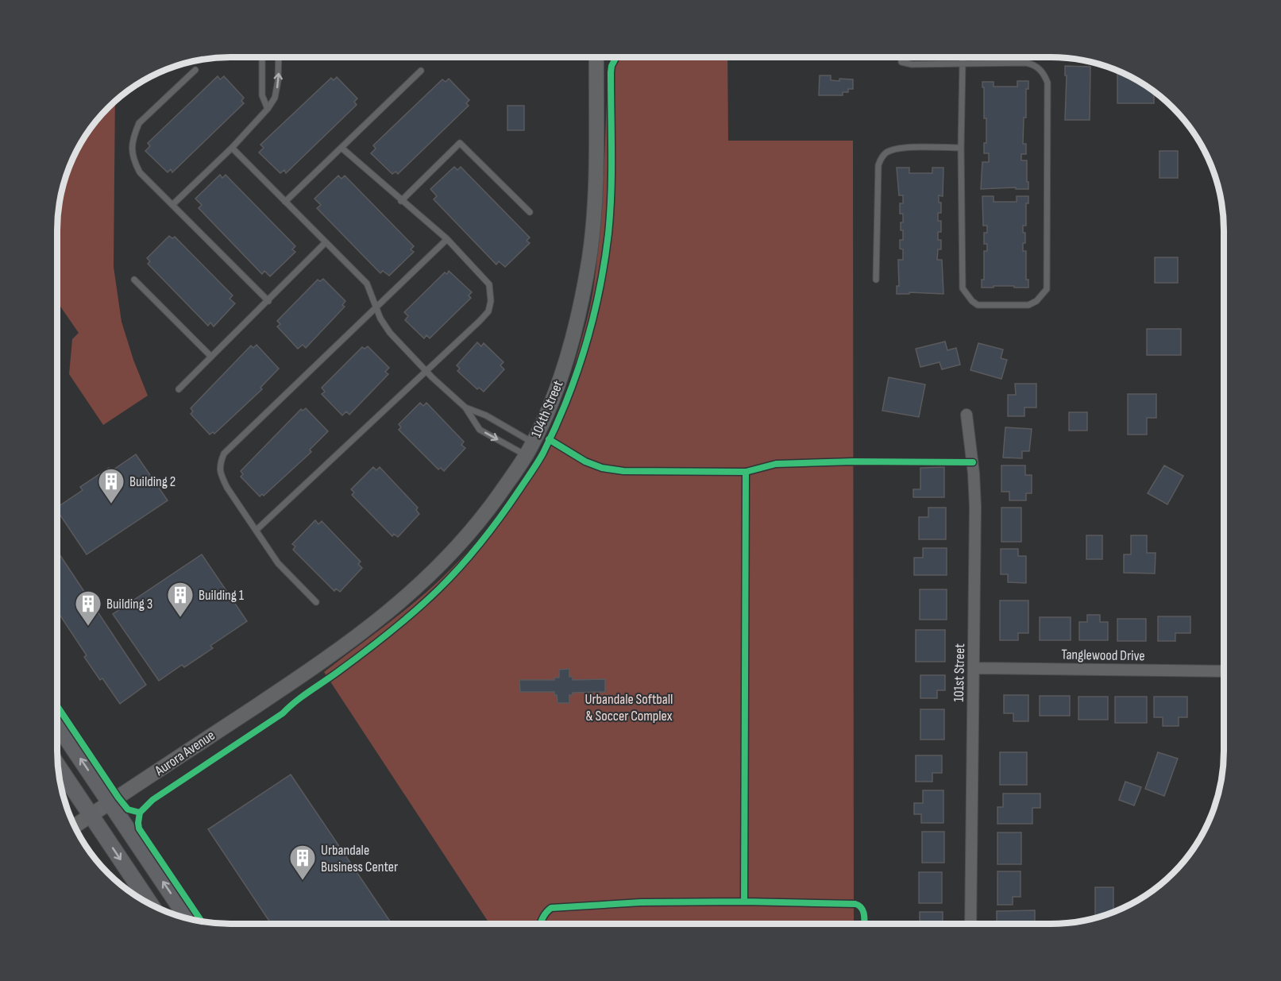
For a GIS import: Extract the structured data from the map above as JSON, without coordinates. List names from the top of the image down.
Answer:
{
  "streets": {
    "street": [
      "104th Street",
      "Tanglewood Drive",
      "101st Street",
      "Aurora Avenue"
    ]
  },
  "crossings": [
    ["104th Street", "Aurora Avenue"],
    ["Tanglewood Drive", "101st Street"]
  ],
  "parks": ["Urbandale Softball & Soccer Complex"],
  "places": {
    "building": [
      "Building 2",
      "Building 1",
      "Building 3",
      "Urbandale Business Center"
    ]
  }
}
